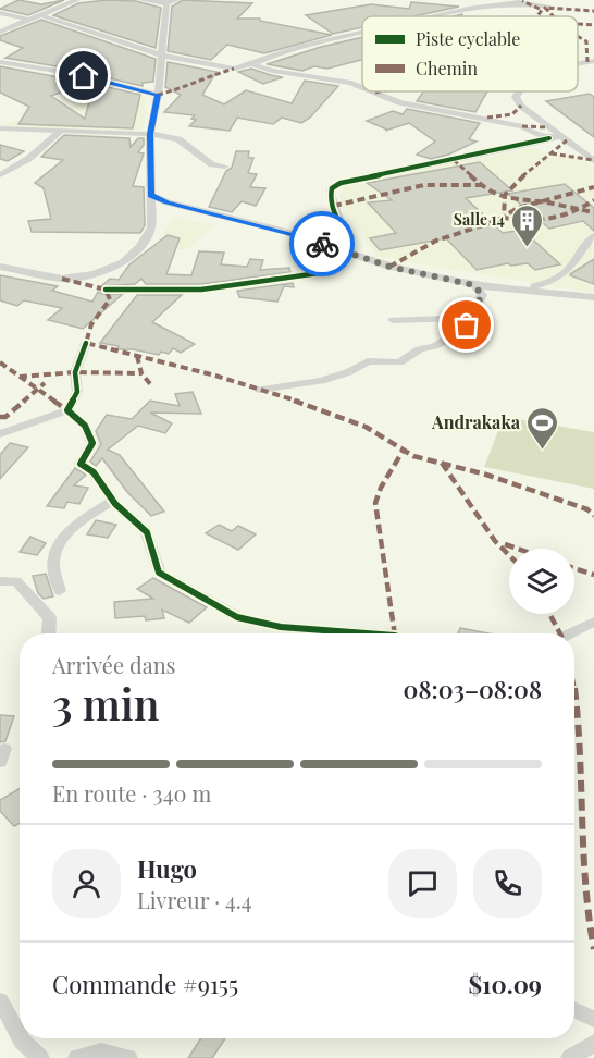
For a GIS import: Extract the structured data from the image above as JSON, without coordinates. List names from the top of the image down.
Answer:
{
  "places": {
    "building": ["Salle 14"],
    "sports": ["Andrakaka"]
  },
  "legend": ["Piste cyclable", "Chemin"],
  "page": {
    "heading": ["3 min", "Arrivée dans", "08:03–08:08"],
    "panel": [
      "Hugo",
      "Livreur · 4.4",
      "Commande #9155",
      "$10.09"
    ],
    "bar": "En route · 340 m"
  }
}
